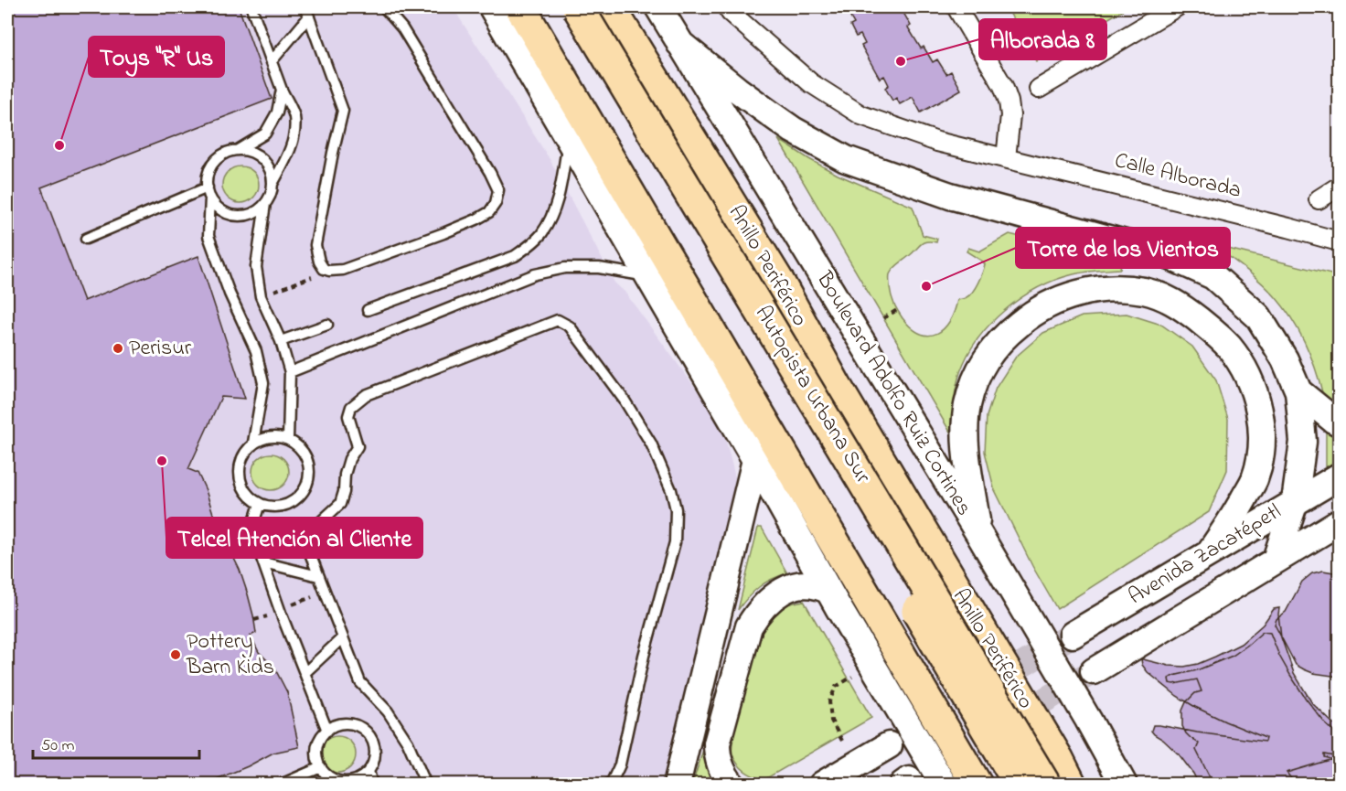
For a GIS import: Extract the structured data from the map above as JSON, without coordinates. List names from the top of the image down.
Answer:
{
  "streets": {
    "highway": ["Anillo Periférico", "Autopista Urbana Sur"],
    "main road": ["Boulevard Adolfo Ruiz Cortines", "Avenida Zacatépetl"],
    "street": ["Calle Alborada"]
  },
  "places": [
    "Alborada 8",
    "Toys \"R\" Us",
    "Torre de los Vientos",
    "Perisur",
    "Telcel Atención al Cliente",
    "Pottery Barn Kids"
  ],
  "scale_bar": "50 m"
}
